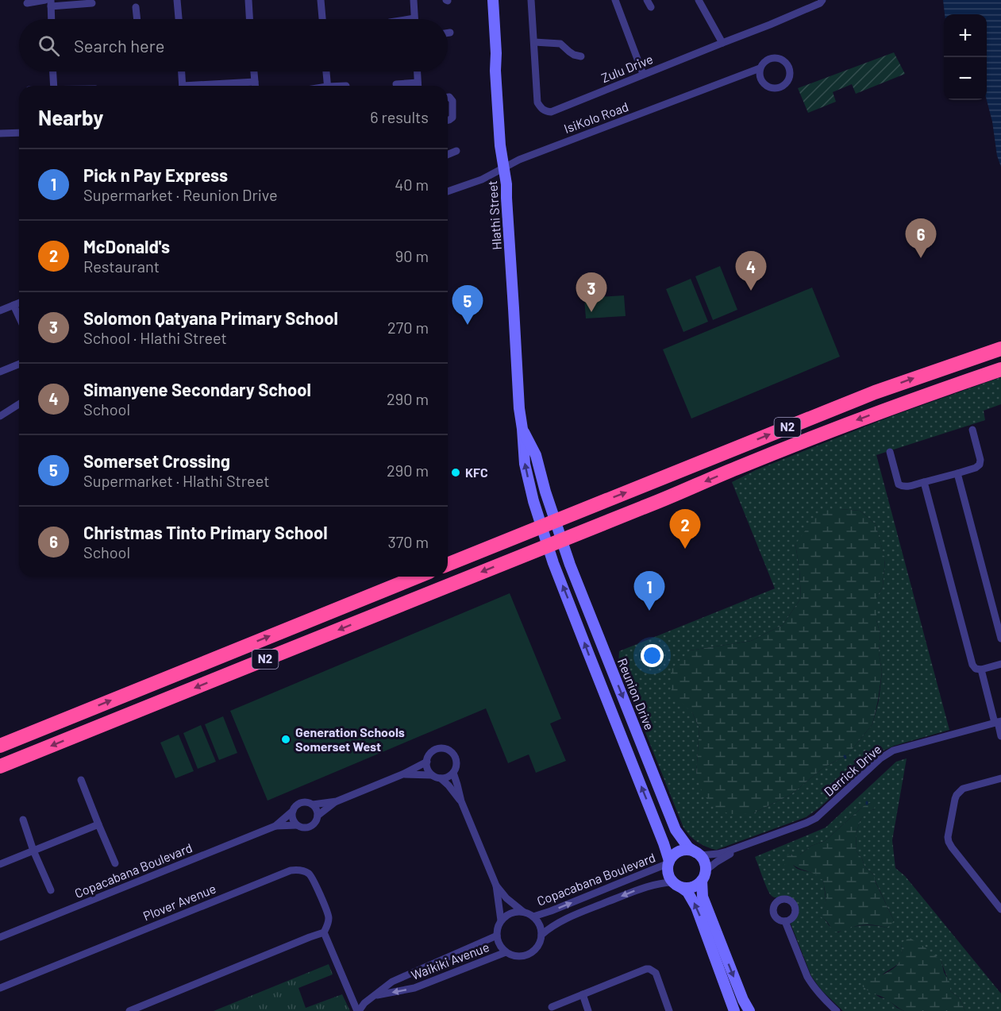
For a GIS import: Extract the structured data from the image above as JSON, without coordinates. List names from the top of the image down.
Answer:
{
  "streets": {
    "highway": ["N2"],
    "street": [
      "Zulu Drive",
      "IsiKolo Road",
      "Hlathi Street",
      "Reunion Drive",
      "Derrick Drive",
      "Copacabana Boulevard",
      "Plover Avenue",
      "Waikiki Avenue"
    ]
  },
  "crossings": [
    ["IsiKolo Road", "Hlathi Street"],
    ["Hlathi Street", "N2"],
    ["Hlathi Street", "Reunion Drive"],
    ["N2", "Reunion Drive"],
    ["Reunion Drive", "Derrick Drive"],
    ["Reunion Drive", "Copacabana Boulevard"],
    ["Derrick Drive", "Copacabana Boulevard"],
    ["Copacabana Boulevard", "Waikiki Avenue"],
    ["Plover Avenue", "Waikiki Avenue"]
  ],
  "places": ["KFC", "Generation Schools Somerset West"],
  "page": {
    "map_buttons": ["+", "−"],
    "search": "Search here",
    "heading": ["Nearby", "6 results"],
    "list": [
      {
        "mark": "1",
        "name": "Pick n Pay Express",
        "note": "Supermarket · Reunion Drive",
        "value": "40 m"
      },
      {
        "mark": "2",
        "name": "McDonald's",
        "note": "Restaurant",
        "value": "90 m"
      },
      {
        "mark": "3",
        "name": "Solomon Qatyana Primary School",
        "note": "School · Hlathi Street",
        "value": "270 m"
      },
      {
        "mark": "4",
        "name": "Simanyene Secondary School",
        "note": "School",
        "value": "290 m"
      },
      {
        "mark": "5",
        "name": "Somerset Crossing",
        "note": "Supermarket · Hlathi Street",
        "value": "290 m"
      },
      {
        "mark": "6",
        "name": "Christmas Tinto Primary School",
        "note": "School",
        "value": "370 m"
      }
    ],
    "pins": [
      "6",
      "4",
      "3",
      "5",
      "2",
      "1"
    ]
  }
}
